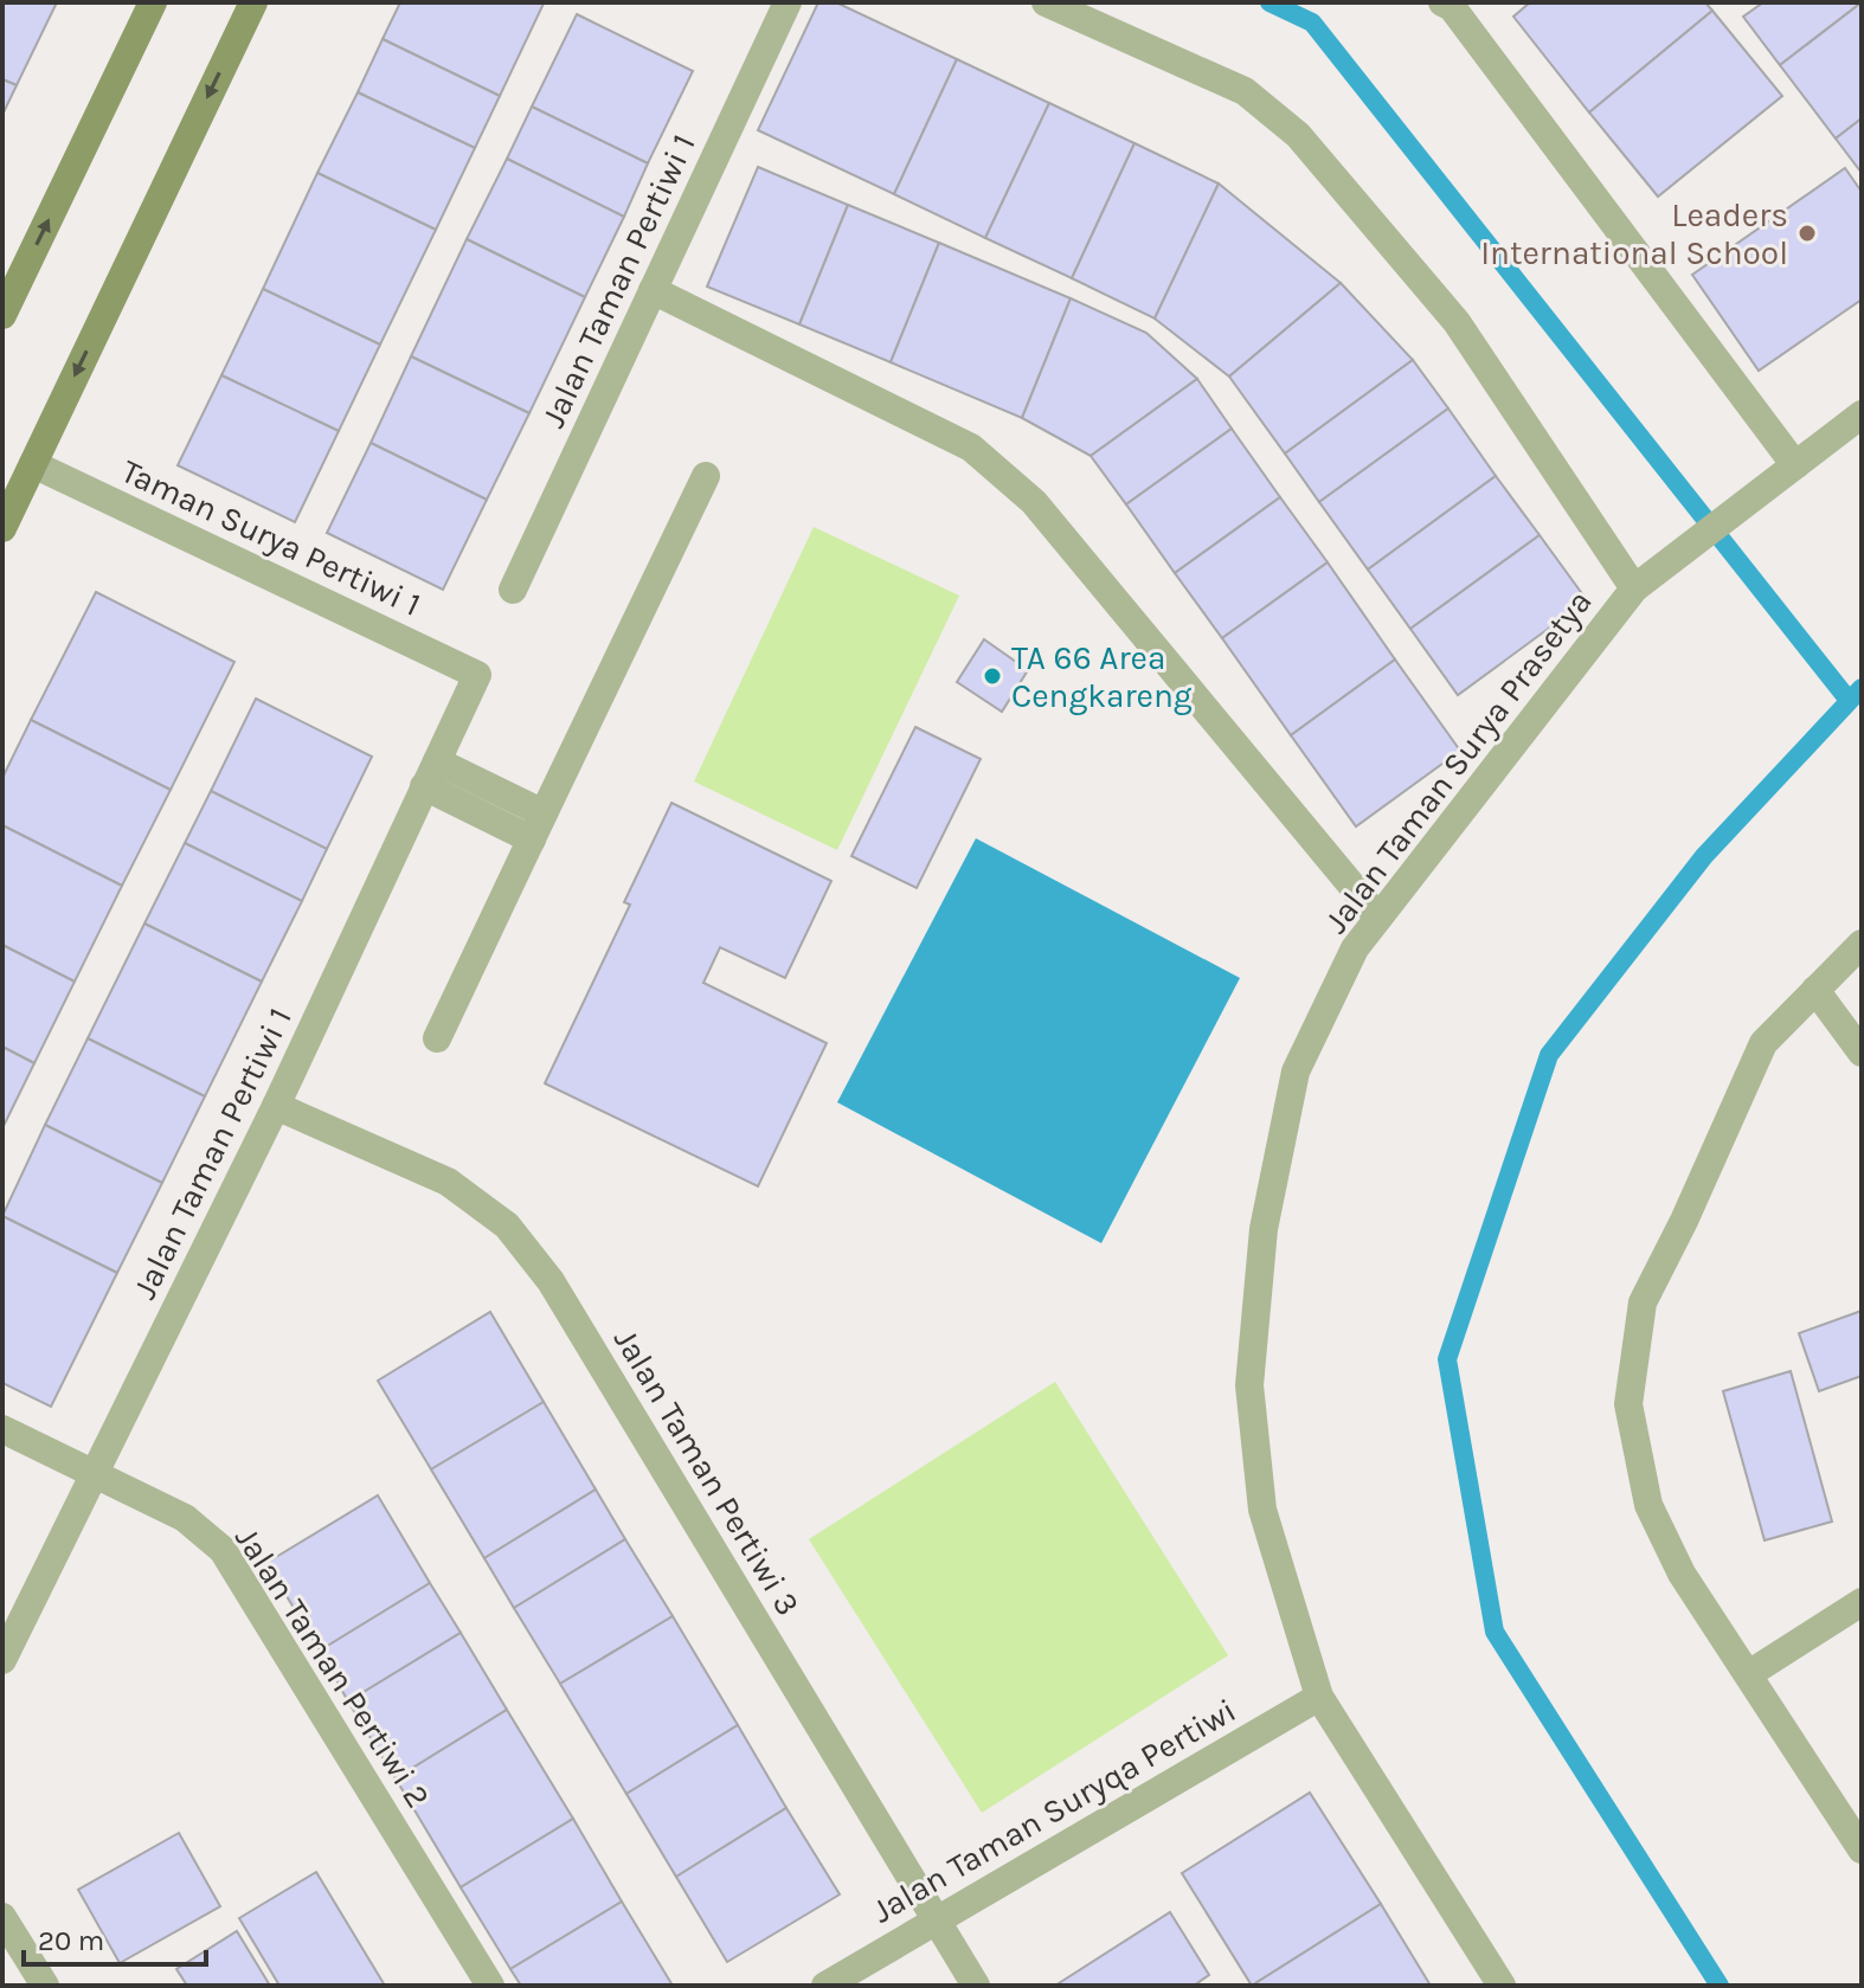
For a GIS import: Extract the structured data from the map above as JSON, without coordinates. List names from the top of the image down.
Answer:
{
  "streets": {
    "street": [
      "Jalan Taman Pertiwi 1",
      "Taman Surya Pertiwi 1",
      "Jalan Taman Surya Prasetya",
      "Jalan Taman Pertiwi 3",
      "Jalan Taman Pertiwi 2",
      "Jalan Taman Suryqa Pertiwi"
    ]
  },
  "crossings": [
    ["Jalan Taman Pertiwi 1", "Taman Surya Pertiwi 1"],
    ["Jalan Taman Pertiwi 1", "Jalan Taman Pertiwi 3"],
    ["Jalan Taman Pertiwi 1", "Jalan Taman Pertiwi 2"],
    ["Jalan Taman Surya Prasetya", "Jalan Taman Suryqa Pertiwi"],
    ["Jalan Taman Pertiwi 3", "Jalan Taman Suryqa Pertiwi"]
  ],
  "places": ["Leaders International School", "TA 66 Area Cengkareng"],
  "scale_bar": "20 m"
}
